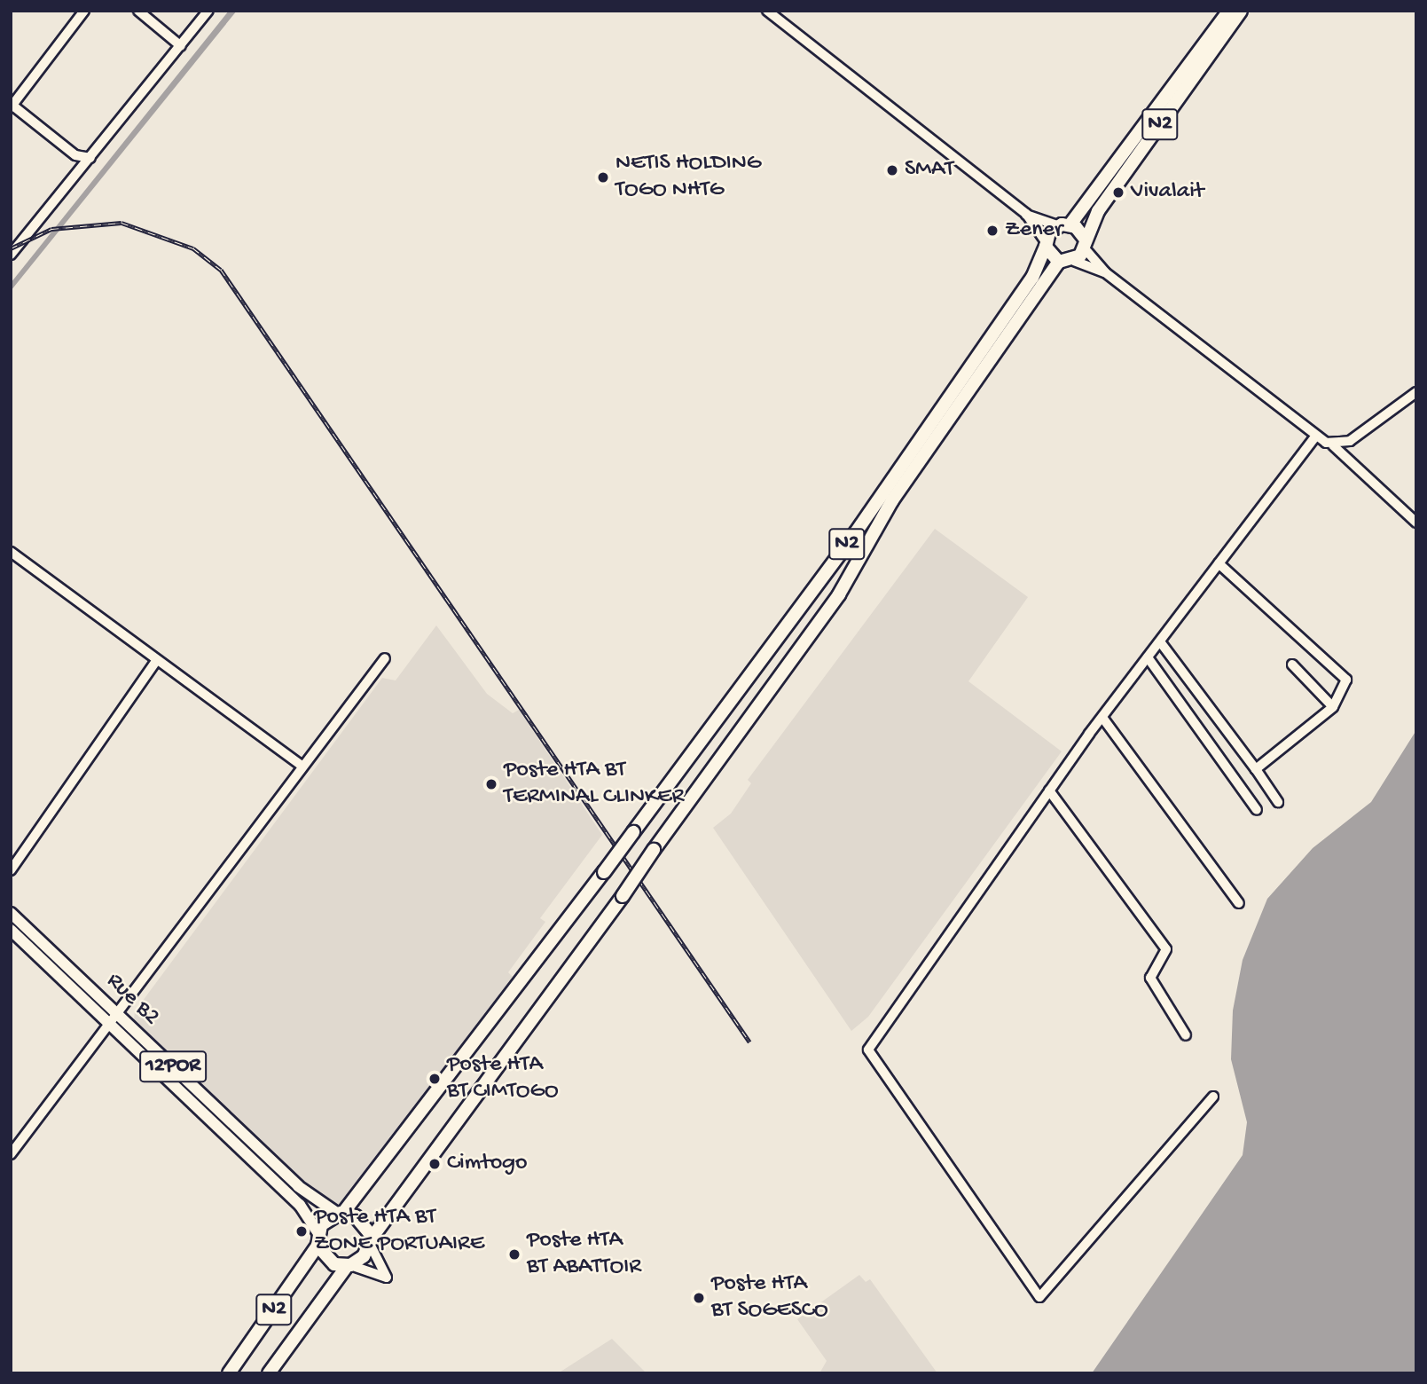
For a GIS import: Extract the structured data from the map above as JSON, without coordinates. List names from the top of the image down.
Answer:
{
  "streets": {
    "highway": ["N2"],
    "main road": ["Rue B2", "12POR"]
  },
  "crossings": [
    ["N2", "Rue B2"]
  ],
  "places": [
    "SMAT",
    "NETIS HOLDING TOGO NHTG",
    "Vivalait",
    "Zener",
    "Poste HTA BT TERMINAL CLINKER",
    "Poste HTA BT CIMTOGO",
    "Cimtogo",
    "Poste HTA BT ZONE PORTUAIRE",
    "Poste HTA BT ABATTOIR",
    "Poste HTA BT SOGESCO"
  ]
}
